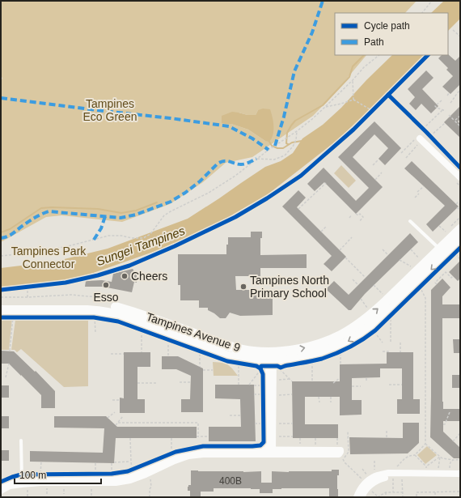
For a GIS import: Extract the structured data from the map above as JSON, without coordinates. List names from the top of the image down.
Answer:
{
  "streets": {
    "main road": ["Tampines Avenue 9"]
  },
  "water": ["Sungei Tampines"],
  "parks": ["Tampines Eco Green", "Tampines Park Connector"],
  "places": ["Cheers", "Esso", "Tampines North Primary School"],
  "house_numbers": ["400B"],
  "legend": ["Cycle path", "Path"],
  "scale_bar": "100 m"
}
